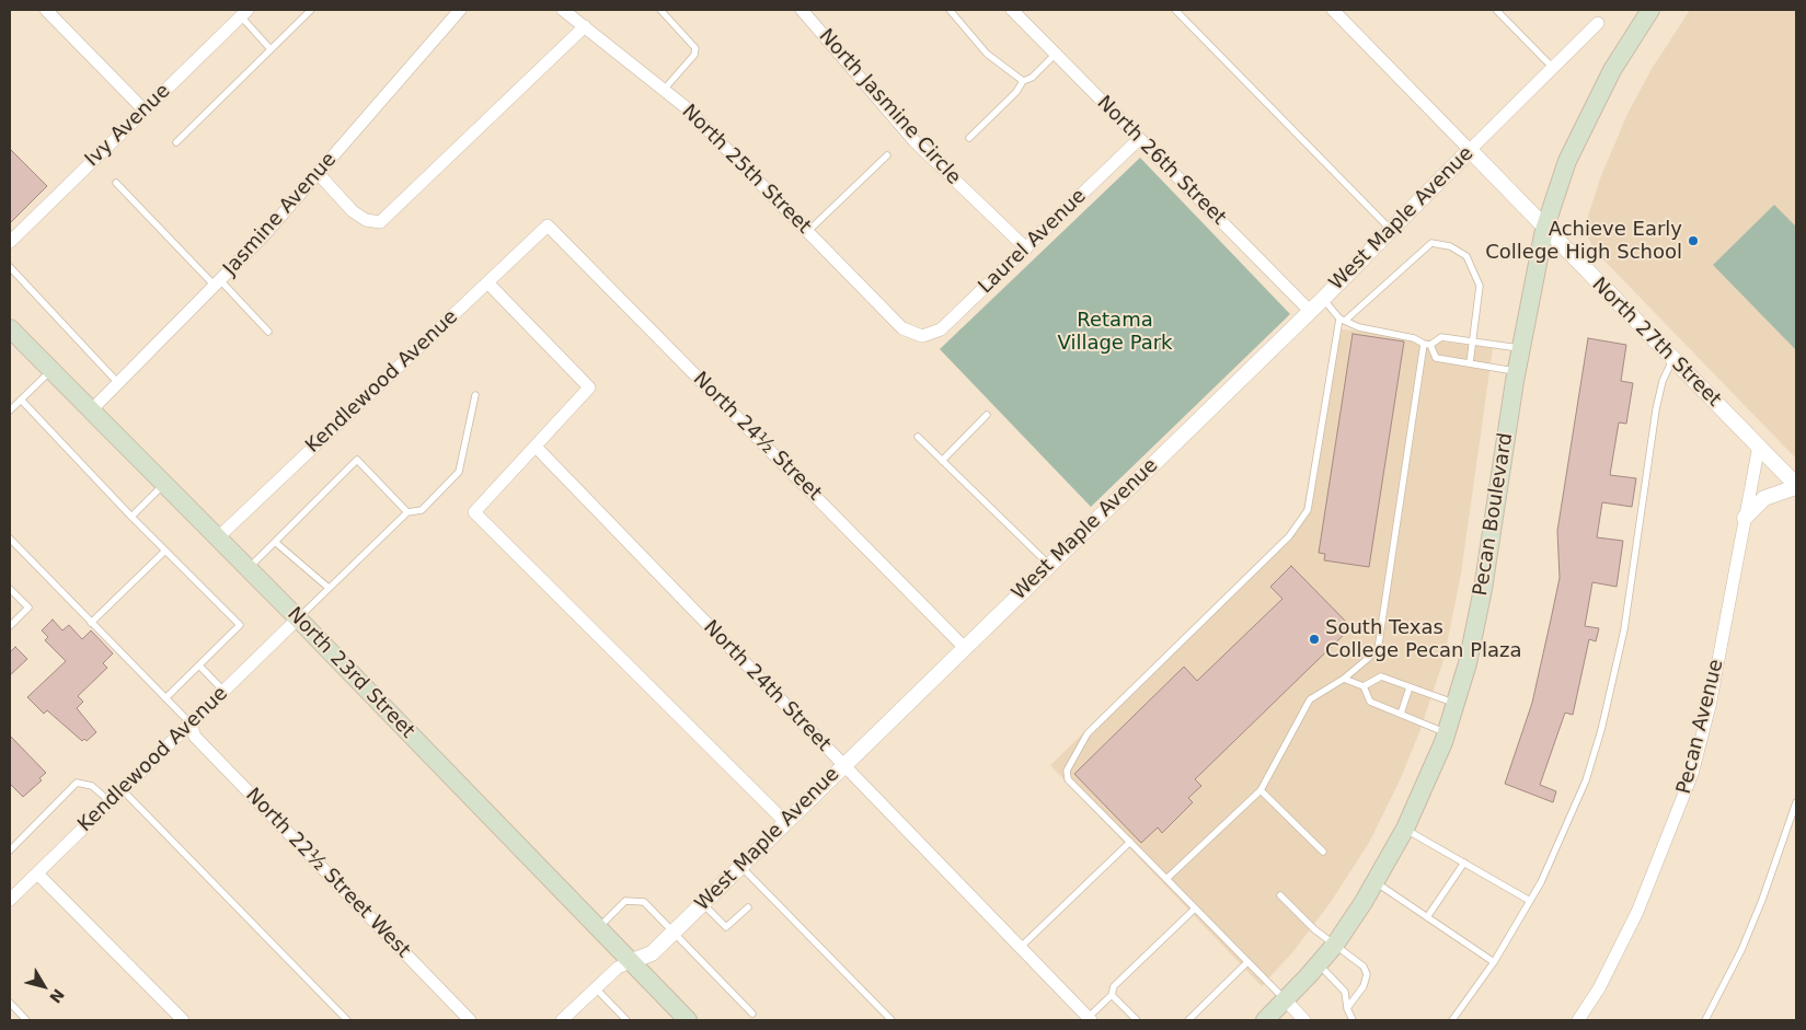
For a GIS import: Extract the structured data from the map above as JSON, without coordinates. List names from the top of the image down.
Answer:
{
  "streets": {
    "main road": ["Pecan Boulevard", "North 23rd Street"],
    "street": [
      "North Jasmine Circle",
      "Ivy Avenue",
      "North 26th Street",
      "North 25th Street",
      "Jasmine Avenue",
      "West Maple Avenue",
      "Laurel Avenue",
      "North 27th Street",
      "Kendlewood Avenue",
      "North 24½ Street",
      "North 24th Street",
      "Pecan Avenue",
      "North 22½ Street West"
    ]
  },
  "crossings": [
    ["North Jasmine Circle", "Laurel Avenue"],
    ["North 26th Street", "West Maple Avenue"],
    ["North 26th Street", "Laurel Avenue"],
    ["North 25th Street", "Laurel Avenue"],
    ["Jasmine Avenue", "North 23rd Street"],
    ["West Maple Avenue", "North 27th Street"],
    ["West Maple Avenue", "North 24½ Street"],
    ["West Maple Avenue", "North 23rd Street"],
    ["West Maple Avenue", "North 24th Street"],
    ["North 27th Street", "Pecan Boulevard"],
    ["North 27th Street", "Pecan Avenue"],
    ["Kendlewood Avenue", "North 24½ Street"],
    ["Kendlewood Avenue", "North 23rd Street"],
    ["Kendlewood Avenue", "North 22½ Street West"]
  ],
  "parks": ["Retama Village Park"],
  "places": ["Achieve Early College High School", "South Texas College Pecan Plaza"],
  "north": "bottom right"
}
